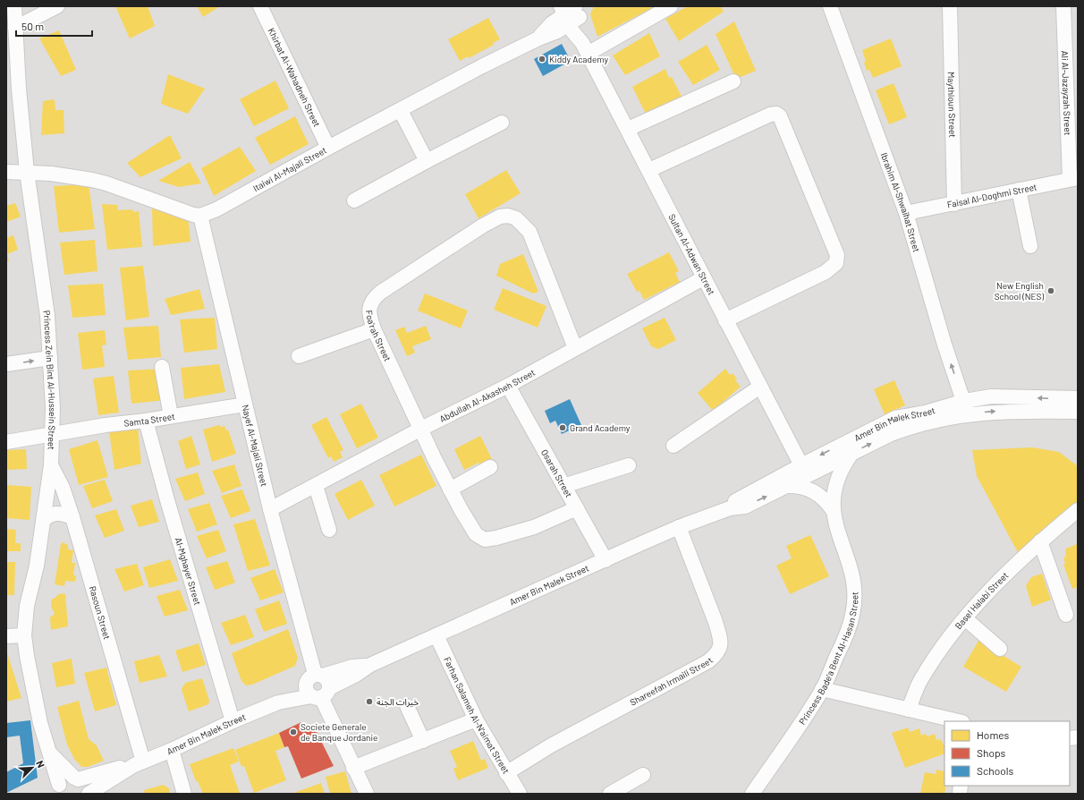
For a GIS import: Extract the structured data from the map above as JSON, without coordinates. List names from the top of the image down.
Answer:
{
  "streets": {
    "street": [
      "Khirbat Al-Wahadneh Street",
      "Ali Al-Jazayzah Street",
      "Maythloun Street",
      "Itaiwi Al-Majali Street",
      "Faisal Al-Doghmi Street",
      "Ibrahim Al-Shwaihat Street",
      "Sultan Al-Adwan Street",
      "Foa‘rah Street",
      "Princess Zein Bint Al-Hussein Street",
      "Abdullah Al-Akasheh Street",
      "Samta Street",
      "Amer Bin Malek Street",
      "Nayef Al-Majali Street",
      "Osarah Street",
      "Al-Mghayer Street",
      "Basel Halabi Street",
      "Rasoun Street",
      "Princess Bade'a Bent Al-Hasan Street",
      "Shareefah Irmaili Street",
      "Farhan Salameh Al-N'aimat Street"
    ]
  },
  "crossings": [
    ["Khirbat Al-Wahadneh Street", "Itaiwi Al-Majali Street"],
    ["Ali Al-Jazayzah Street", "Faisal Al-Doghmi Street"],
    ["Maythloun Street", "Faisal Al-Doghmi Street"],
    ["Itaiwi Al-Majali Street", "Sultan Al-Adwan Street"],
    ["Itaiwi Al-Majali Street", "Nayef Al-Majali Street"],
    ["Faisal Al-Doghmi Street", "Ibrahim Al-Shwaihat Street"],
    ["Ibrahim Al-Shwaihat Street", "Amer Bin Malek Street"],
    ["Sultan Al-Adwan Street", "Abdullah Al-Akasheh Street"],
    ["Sultan Al-Adwan Street", "Amer Bin Malek Street"],
    ["Foa‘rah Street", "Abdullah Al-Akasheh Street"],
    ["Foa‘rah Street", "Osarah Street"],
    ["Princess Zein Bint Al-Hussein Street", "Samta Street"],
    ["Princess Zein Bint Al-Hussein Street", "Amer Bin Malek Street"],
    ["Princess Zein Bint Al-Hussein Street", "Rasoun Street"],
    ["Abdullah Al-Akasheh Street", "Nayef Al-Majali Street"],
    ["Abdullah Al-Akasheh Street", "Osarah Street"],
    ["Samta Street", "Nayef Al-Majali Street"],
    ["Samta Street", "Al-Mghayer Street"],
    ["Amer Bin Malek Street", "Nayef Al-Majali Street"],
    ["Amer Bin Malek Street", "Osarah Street"],
    ["Amer Bin Malek Street", "Al-Mghayer Street"],
    ["Amer Bin Malek Street", "Rasoun Street"],
    ["Amer Bin Malek Street", "Princess Bade'a Bent Al-Hasan Street"],
    ["Amer Bin Malek Street", "Shareefah Irmaili Street"],
    ["Amer Bin Malek Street", "Farhan Salameh Al-N'aimat Street"],
    ["Shareefah Irmaili Street", "Farhan Salameh Al-N'aimat Street"]
  ],
  "one_way": ["Ibrahim Al-Shwaihat Street"],
  "places": [
    "Kiddy Academy",
    "New English School (NES)",
    "Grand Academy",
    "خيرات الجنة",
    "Societe Generale de Banque Jordanie"
  ],
  "legend": ["Homes", "Shops", "Schools"],
  "scale_bar": "50 m",
  "north": "top right"
}
